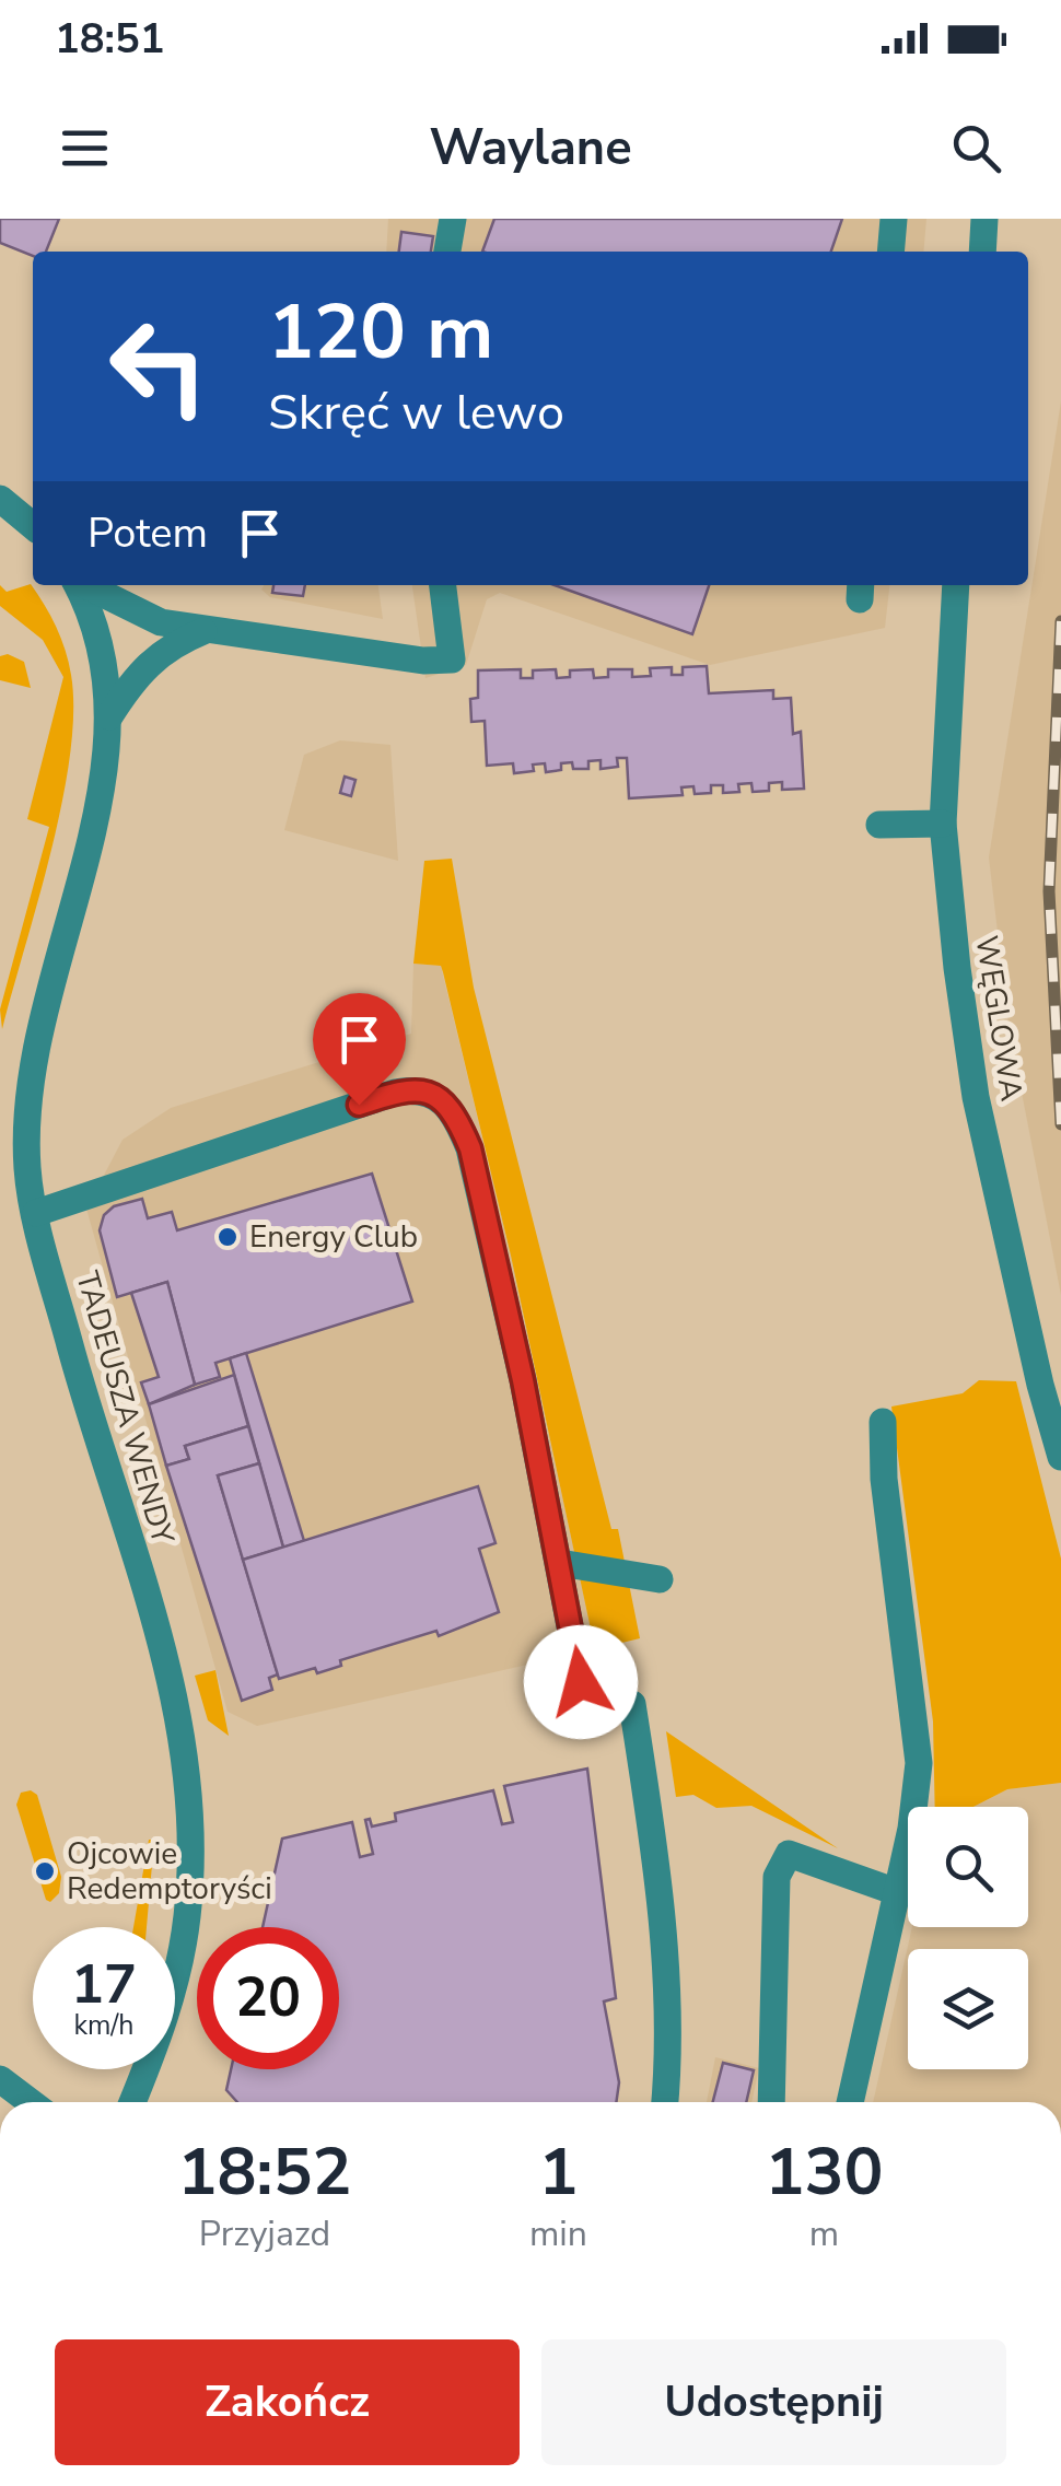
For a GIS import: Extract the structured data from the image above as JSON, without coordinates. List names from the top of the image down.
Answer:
{
  "streets": {
    "street": ["WĘGLOWA", "TADEUSZA WENDY"]
  },
  "places": ["Energy Club", "Ojcowie Redemptoryści"],
  "page": {
    "status": "18:51",
    "header": "Waylane",
    "turn": ["120 m", "Skręć w lewo"],
    "then": "Potem",
    "speed": "17 km/h",
    "limit": "20",
    "eta": [
      "18:52",
      "Przyjazd",
      "1",
      "min",
      "130",
      "m"
    ],
    "buttons": ["Zakończ", "Udostępnij"]
  }
}
